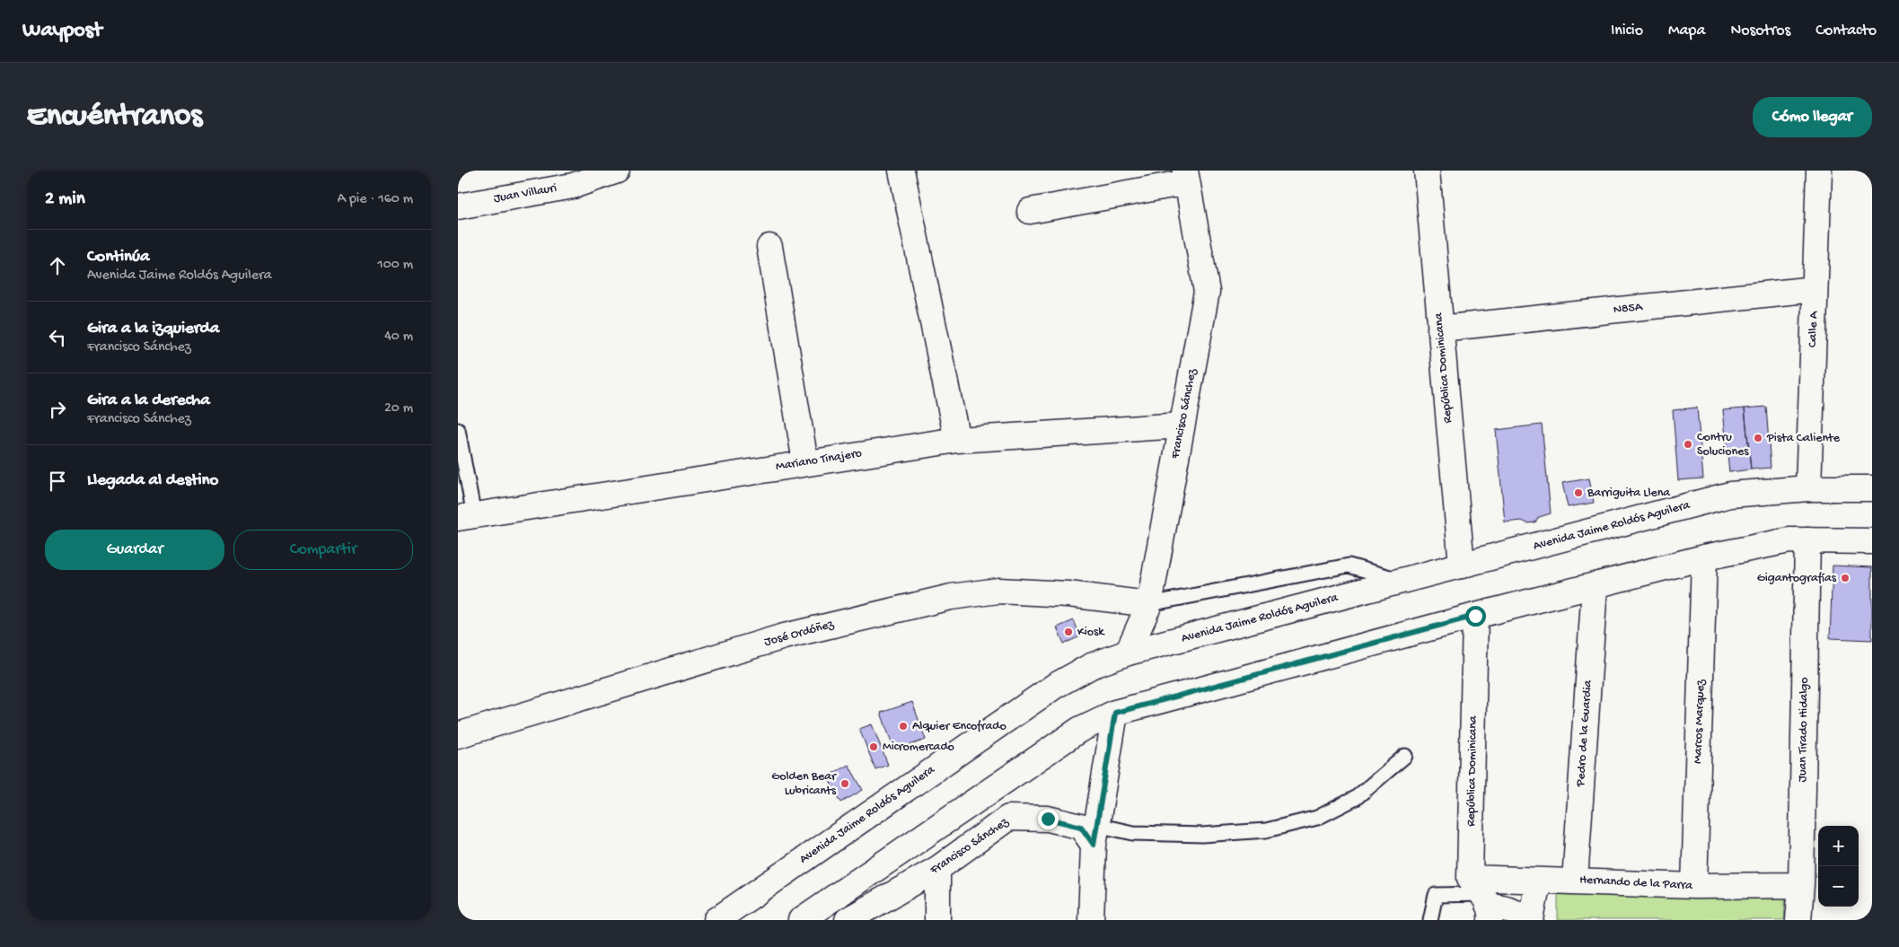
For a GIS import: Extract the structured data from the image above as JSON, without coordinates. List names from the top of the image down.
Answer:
{
  "streets": {
    "street": [
      "Juan Villauri",
      "N85A",
      "Calle A",
      "República Dominicana",
      "Francisco Sánchez",
      "Mariano Tinajero",
      "Avenida Jaime Roldós Aguilera",
      "José Ordóñez",
      "Marcos Marquez",
      "Juan Tirado Hidalgo",
      "Pedro de la Guardia",
      "Hernando de la Parra"
    ]
  },
  "crossings": [
    ["N85A", "Calle A"],
    ["N85A", "República Dominicana"],
    ["Calle A", "Avenida Jaime Roldós Aguilera"],
    ["República Dominicana", "Avenida Jaime Roldós Aguilera"],
    ["República Dominicana", "Hernando de la Parra"],
    ["Francisco Sánchez", "Mariano Tinajero"],
    ["Francisco Sánchez", "Avenida Jaime Roldós Aguilera"],
    ["Francisco Sánchez", "José Ordóñez"],
    ["Marcos Marquez", "Hernando de la Parra"],
    ["Juan Tirado Hidalgo", "Hernando de la Parra"],
    ["Pedro de la Guardia", "Hernando de la Parra"]
  ],
  "places": [
    "Pista Caliente",
    "Contru Soluciones",
    "Barriguita Llena",
    "Gigantografías",
    "Kiosk",
    "Alquier Encofrado",
    "Micromercado",
    "Golden Bear Lubricants"
  ],
  "page": {
    "header": "Waypost",
    "nav": [
      "Inicio",
      "Mapa",
      "Nosotros",
      "Contacto"
    ],
    "buttons": [
      "Cómo llegar",
      ["Guardar", "Compartir"]
    ],
    "title": "Encuéntranos",
    "heading": ["2 min", "A pie · 160 m"],
    "list": [
      ["Continúa", "Avenida Jaime Roldós Aguilera", "100 m"],
      ["Gira a la izquierda", "Francisco Sánchez", "40 m"],
      ["Gira a la derecha", "Francisco Sánchez", "20 m"],
      "Llegada al destino"
    ],
    "map_buttons": ["+", "−"]
  }
}
